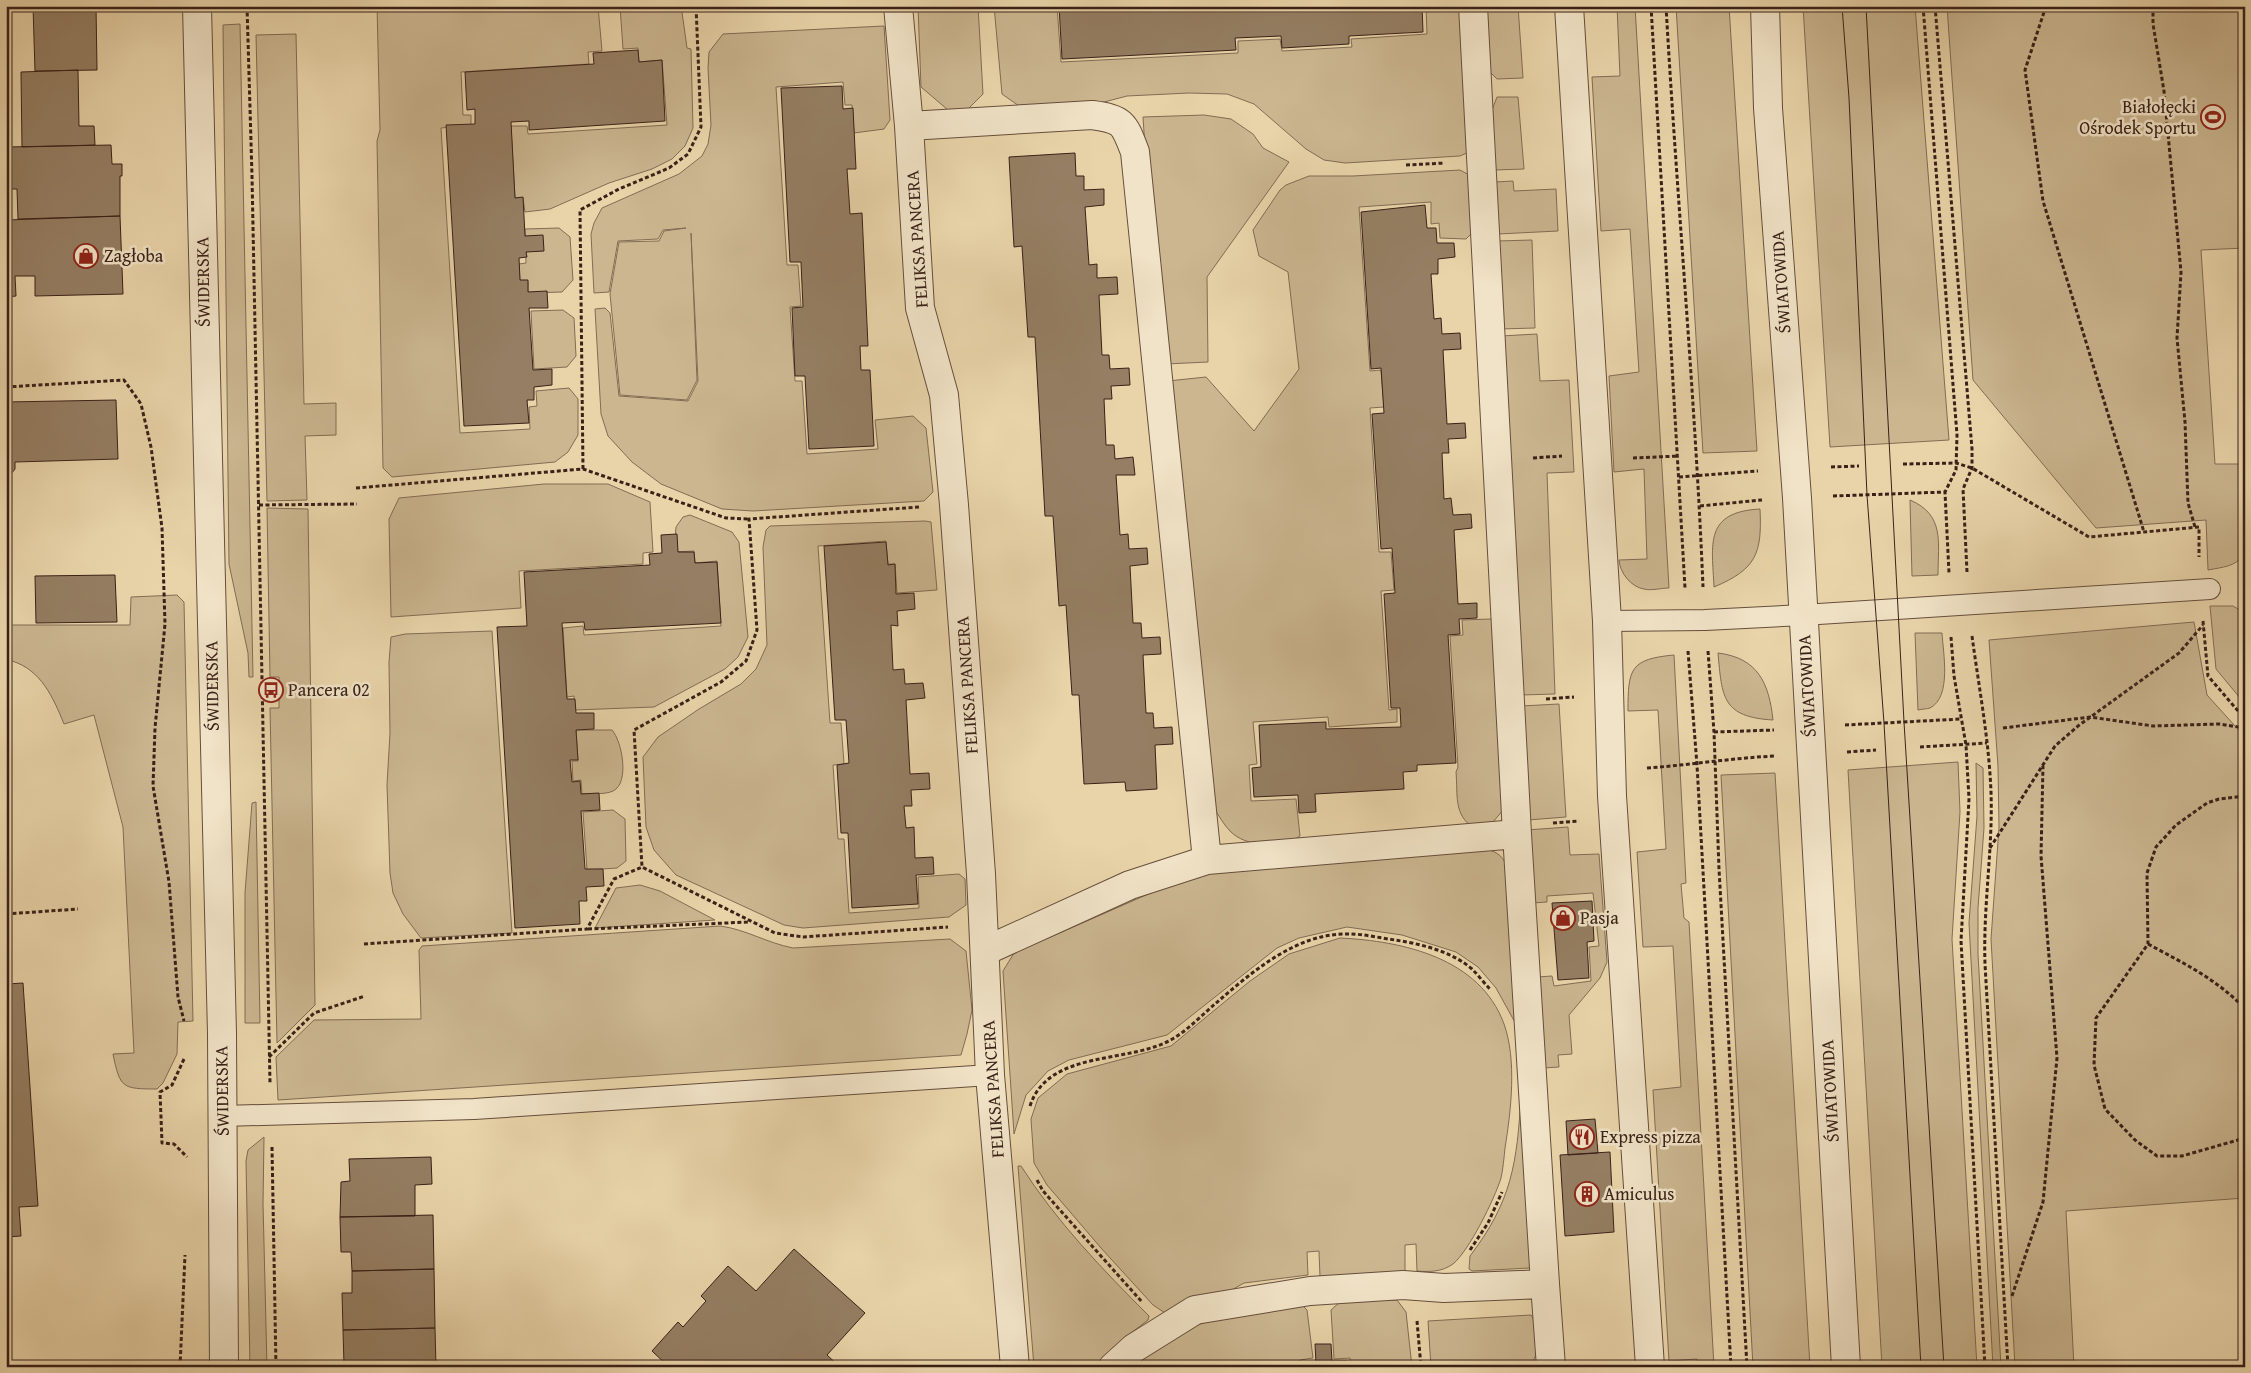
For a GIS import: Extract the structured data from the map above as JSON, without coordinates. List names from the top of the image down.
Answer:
{
  "streets": {
    "street": ["FELIKSA PANCERA", "ŚWIDERSKA", "ŚWIATOWIDA"]
  },
  "places": {
    "sports": ["Białołęcki Ośrodek Sportu"],
    "shop": ["Zagłoba", "Pasja"],
    "bus stop": ["Pancera 02"],
    "restaurant": ["Express pizza"],
    "building": ["Amiculus"]
  }
}
